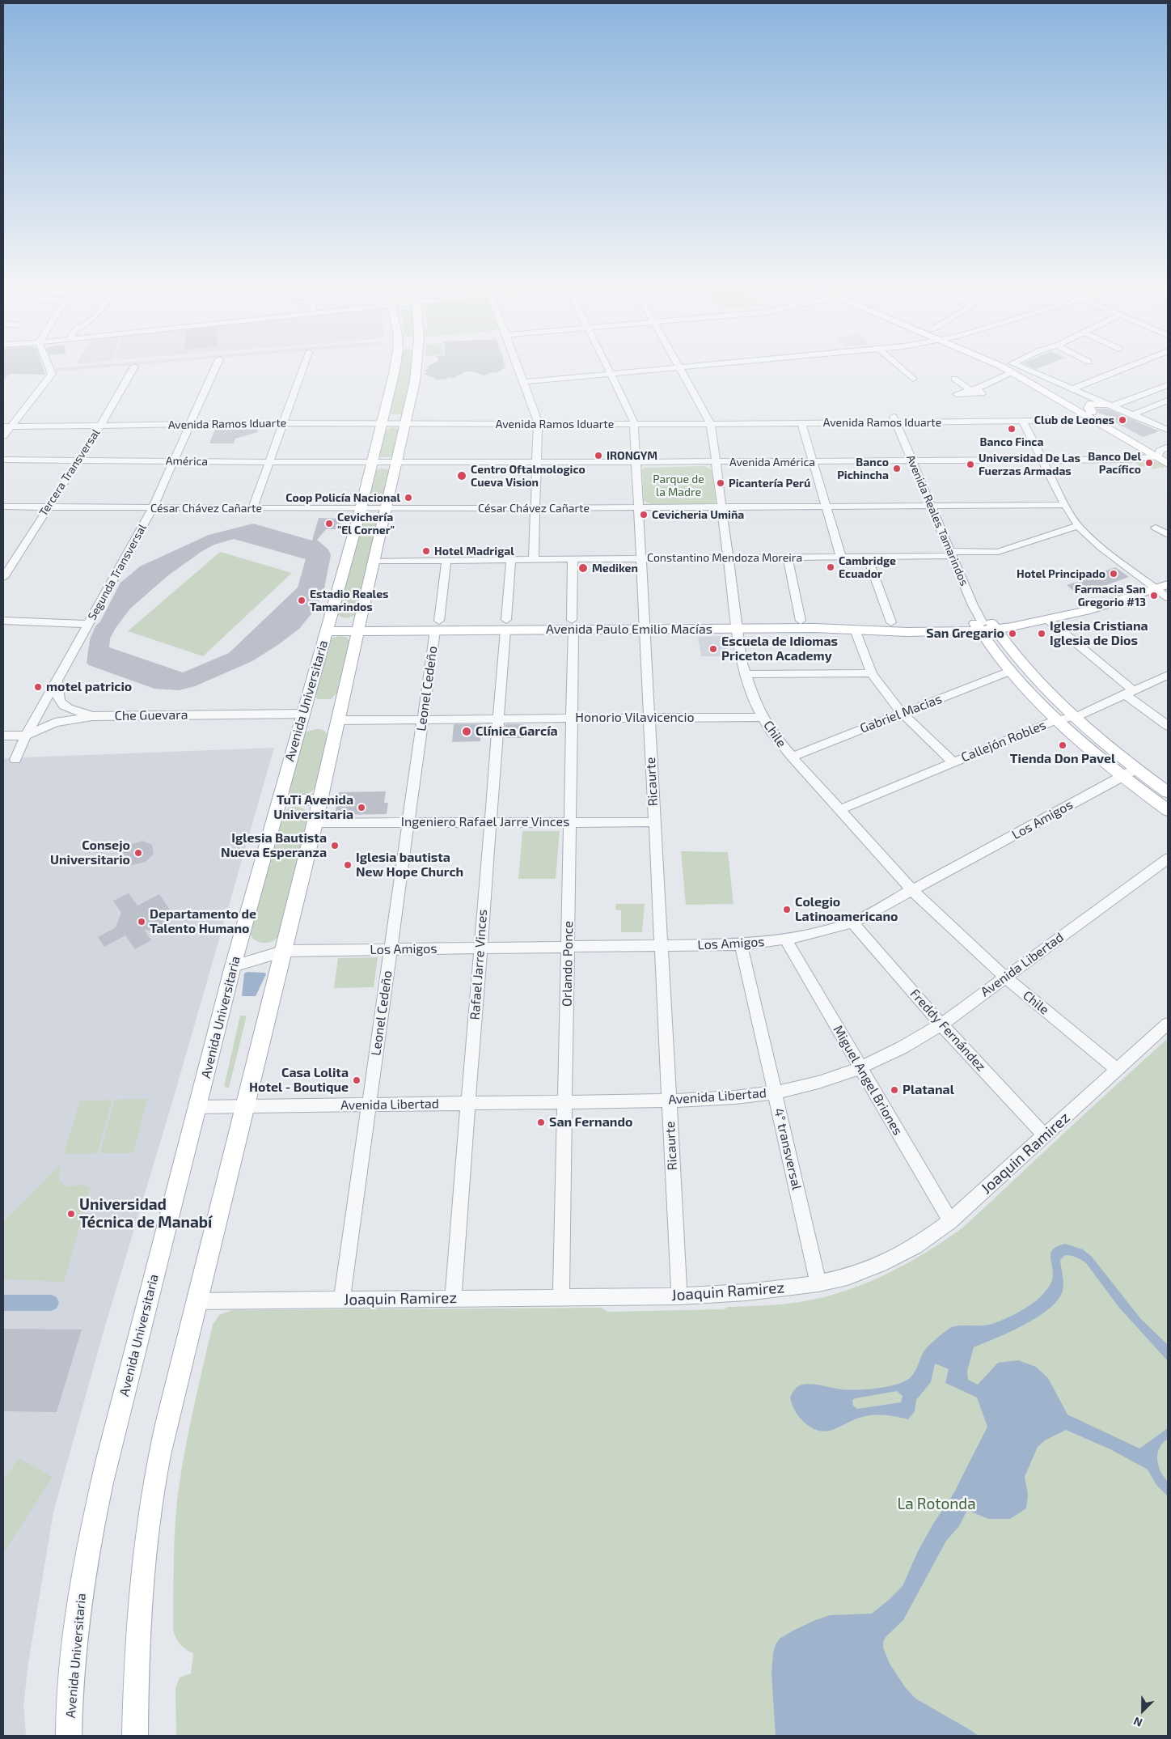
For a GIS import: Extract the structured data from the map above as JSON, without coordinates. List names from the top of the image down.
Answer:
{
  "streets": {
    "main road": ["Avenida Reales Tamarindos", "Avenida Paulo Emilio Macías", "Avenida Universitaria"],
    "street": [
      "Avenida Ramos Iduarte",
      "América",
      "Avenida América",
      "Tercera Transversal",
      "César Chávez Cañarte",
      "Constantino Mendoza Moreira",
      "Segunda Transversal",
      "Leonel Cedeño",
      "Gabriel Macias",
      "Che Guevara",
      "Honorio Vilavicencio",
      "Chile",
      "Callejón Robles",
      "Ricaurte",
      "Los Amigos",
      "Ingeniero Rafael Jarre Vinces",
      "Orlando Ponce",
      "Rafael Jarre Vinces",
      "Avenida Libertad",
      "Freddy Fernández",
      "Miguel Angel Briones",
      "4° transversal",
      "Joaquin Ramirez"
    ]
  },
  "crossings": [
    ["Avenida Ramos Iduarte", "Tercera Transversal"],
    ["Avenida Ramos Iduarte", "Avenida Reales Tamarindos"],
    ["Avenida Ramos Iduarte", "Segunda Transversal"],
    ["Avenida Ramos Iduarte", "Avenida Universitaria"],
    ["Avenida Ramos Iduarte", "Chile"],
    ["Avenida Ramos Iduarte", "Ricaurte"],
    ["América", "Avenida América"],
    ["América", "Tercera Transversal"],
    ["América", "Segunda Transversal"],
    ["América", "Avenida Universitaria"],
    ["Avenida América", "Avenida Reales Tamarindos"],
    ["Avenida América", "Avenida Universitaria"],
    ["Avenida América", "Chile"],
    ["Avenida América", "Ricaurte"],
    ["Tercera Transversal", "César Chávez Cañarte"],
    ["César Chávez Cañarte", "Avenida Reales Tamarindos"],
    ["César Chávez Cañarte", "Segunda Transversal"],
    ["César Chávez Cañarte", "Avenida Universitaria"],
    ["César Chávez Cañarte", "Chile"],
    ["César Chávez Cañarte", "Ricaurte"],
    ["Avenida Reales Tamarindos", "Constantino Mendoza Moreira"],
    ["Avenida Reales Tamarindos", "Avenida Paulo Emilio Macías"],
    ["Avenida Reales Tamarindos", "Gabriel Macias"],
    ["Avenida Reales Tamarindos", "Callejón Robles"],
    ["Avenida Reales Tamarindos", "Los Amigos"],
    ["Constantino Mendoza Moreira", "Leonel Cedeño"],
    ["Constantino Mendoza Moreira", "Chile"],
    ["Constantino Mendoza Moreira", "Ricaurte"],
    ["Constantino Mendoza Moreira", "Orlando Ponce"],
    ["Constantino Mendoza Moreira", "Rafael Jarre Vinces"],
    ["Segunda Transversal", "Che Guevara"],
    ["Avenida Paulo Emilio Macías", "Leonel Cedeño"],
    ["Avenida Paulo Emilio Macías", "Avenida Universitaria"],
    ["Avenida Paulo Emilio Macías", "Chile"],
    ["Avenida Paulo Emilio Macías", "Ricaurte"],
    ["Avenida Paulo Emilio Macías", "Orlando Ponce"],
    ["Avenida Paulo Emilio Macías", "Rafael Jarre Vinces"],
    ["Leonel Cedeño", "Honorio Vilavicencio"],
    ["Leonel Cedeño", "Los Amigos"],
    ["Leonel Cedeño", "Ingeniero Rafael Jarre Vinces"],
    ["Leonel Cedeño", "Avenida Libertad"],
    ["Leonel Cedeño", "Joaquin Ramirez"],
    ["Avenida Universitaria", "Che Guevara"],
    ["Avenida Universitaria", "Los Amigos"],
    ["Avenida Universitaria", "Avenida Libertad"],
    ["Gabriel Macias", "Chile"],
    ["Honorio Vilavicencio", "Chile"],
    ["Honorio Vilavicencio", "Ricaurte"],
    ["Honorio Vilavicencio", "Orlando Ponce"],
    ["Honorio Vilavicencio", "Rafael Jarre Vinces"],
    ["Chile", "Callejón Robles"],
    ["Chile", "Los Amigos"],
    ["Chile", "Avenida Libertad"],
    ["Chile", "Joaquin Ramirez"],
    ["Ricaurte", "Los Amigos"],
    ["Ricaurte", "Ingeniero Rafael Jarre Vinces"],
    ["Ricaurte", "Avenida Libertad"],
    ["Ricaurte", "Joaquin Ramirez"],
    ["Los Amigos", "Orlando Ponce"],
    ["Los Amigos", "Rafael Jarre Vinces"],
    ["Los Amigos", "Freddy Fernández"],
    ["Los Amigos", "Miguel Angel Briones"],
    ["Los Amigos", "4° transversal"],
    ["Ingeniero Rafael Jarre Vinces", "Orlando Ponce"],
    ["Ingeniero Rafael Jarre Vinces", "Rafael Jarre Vinces"],
    ["Orlando Ponce", "Avenida Libertad"],
    ["Orlando Ponce", "Joaquin Ramirez"],
    ["Rafael Jarre Vinces", "Avenida Libertad"],
    ["Rafael Jarre Vinces", "Joaquin Ramirez"],
    ["Avenida Libertad", "Freddy Fernández"],
    ["Avenida Libertad", "Miguel Angel Briones"],
    ["Avenida Libertad", "4° transversal"],
    ["Freddy Fernández", "Joaquin Ramirez"],
    ["Miguel Angel Briones", "Joaquin Ramirez"],
    ["4° transversal", "Joaquin Ramirez"]
  ],
  "parks": ["Parque de la Madre", "La Rotonda"],
  "places": [
    "Club de Leones",
    "Banco Finca",
    "IRONGYM",
    "Banco Del Pacífico",
    "Universidad De Las Fuerzas Armadas",
    "Banco Pichincha",
    "Centro Oftalmologico Cueva Vision",
    "Picantería Perú",
    "Coop Policía Nacional",
    "Cevicheria Umiña",
    "Cevichería \"El Corner\"",
    "Hotel Madrigal",
    "Cambridge Ecuador",
    "Mediken",
    "Hotel Principado",
    "Farmacia San Gregorio #13",
    "Estadio Reales Tamarindos",
    "San Gregario",
    "Iglesia Cristiana Iglesia de Dios",
    "Escuela de Idiomas Priceton Academy",
    "motel patricio",
    "Clínica García",
    "Tienda Don Pavel",
    "TuTi Avenida Universitaria",
    "Iglesia Bautista Nueva Esperanza",
    "Consejo Universitario",
    "Iglesia bautista New Hope Church",
    "Colegio Latinoamericano",
    "Departamento de Talento Humano",
    "Casa Lolita Hotel - Boutique",
    "Platanal",
    "San Fernando",
    "Universidad Técnica de Manabí"
  ],
  "north": "bottom left"
}
